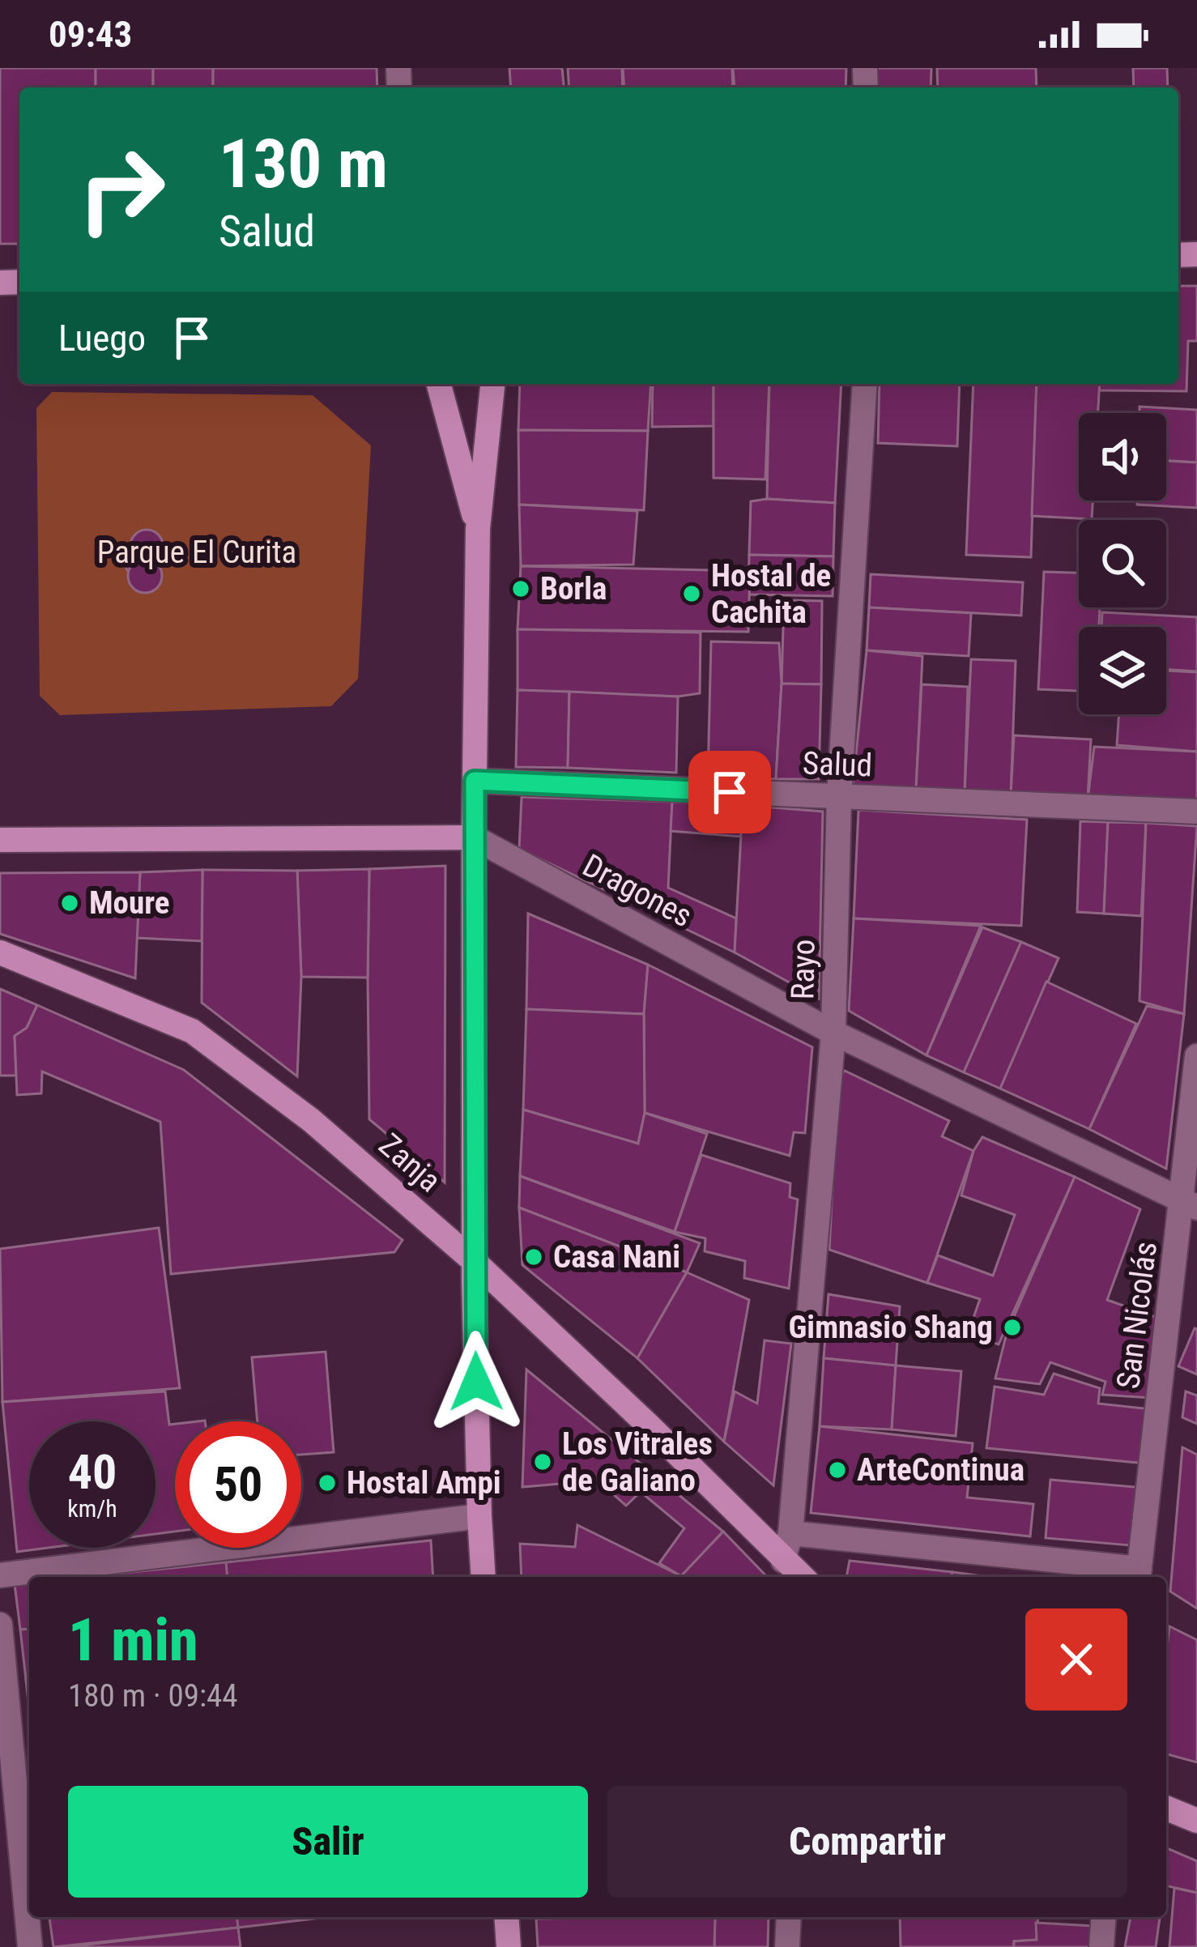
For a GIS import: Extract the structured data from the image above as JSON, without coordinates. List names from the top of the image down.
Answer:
{
  "streets": {
    "main road": ["Dragones", "Zanja"],
    "street": ["Salud", "Rayo", "San Nicolás"]
  },
  "crossings": [
    ["Salud", "Rayo"],
    ["Dragones", "Rayo"],
    ["Dragones", "San Nicolás"],
    ["Rayo", "Zanja"]
  ],
  "parks": ["Parque El Curita"],
  "places": [
    "Borla",
    "Hostal de Cachita",
    "Moure",
    "Casa Nani",
    "Gimnasio Shang",
    "Los Vitrales de Galiano",
    "ArteContinua",
    "Hostal Ampi"
  ],
  "page": {
    "status": "09:43",
    "turn": ["130 m", "Salud"],
    "then": "Luego",
    "speed": "40 km/h",
    "limit": "50",
    "heading": ["1 min", "180 m · 09:44"],
    "buttons": ["Salir", "Compartir"]
  }
}
